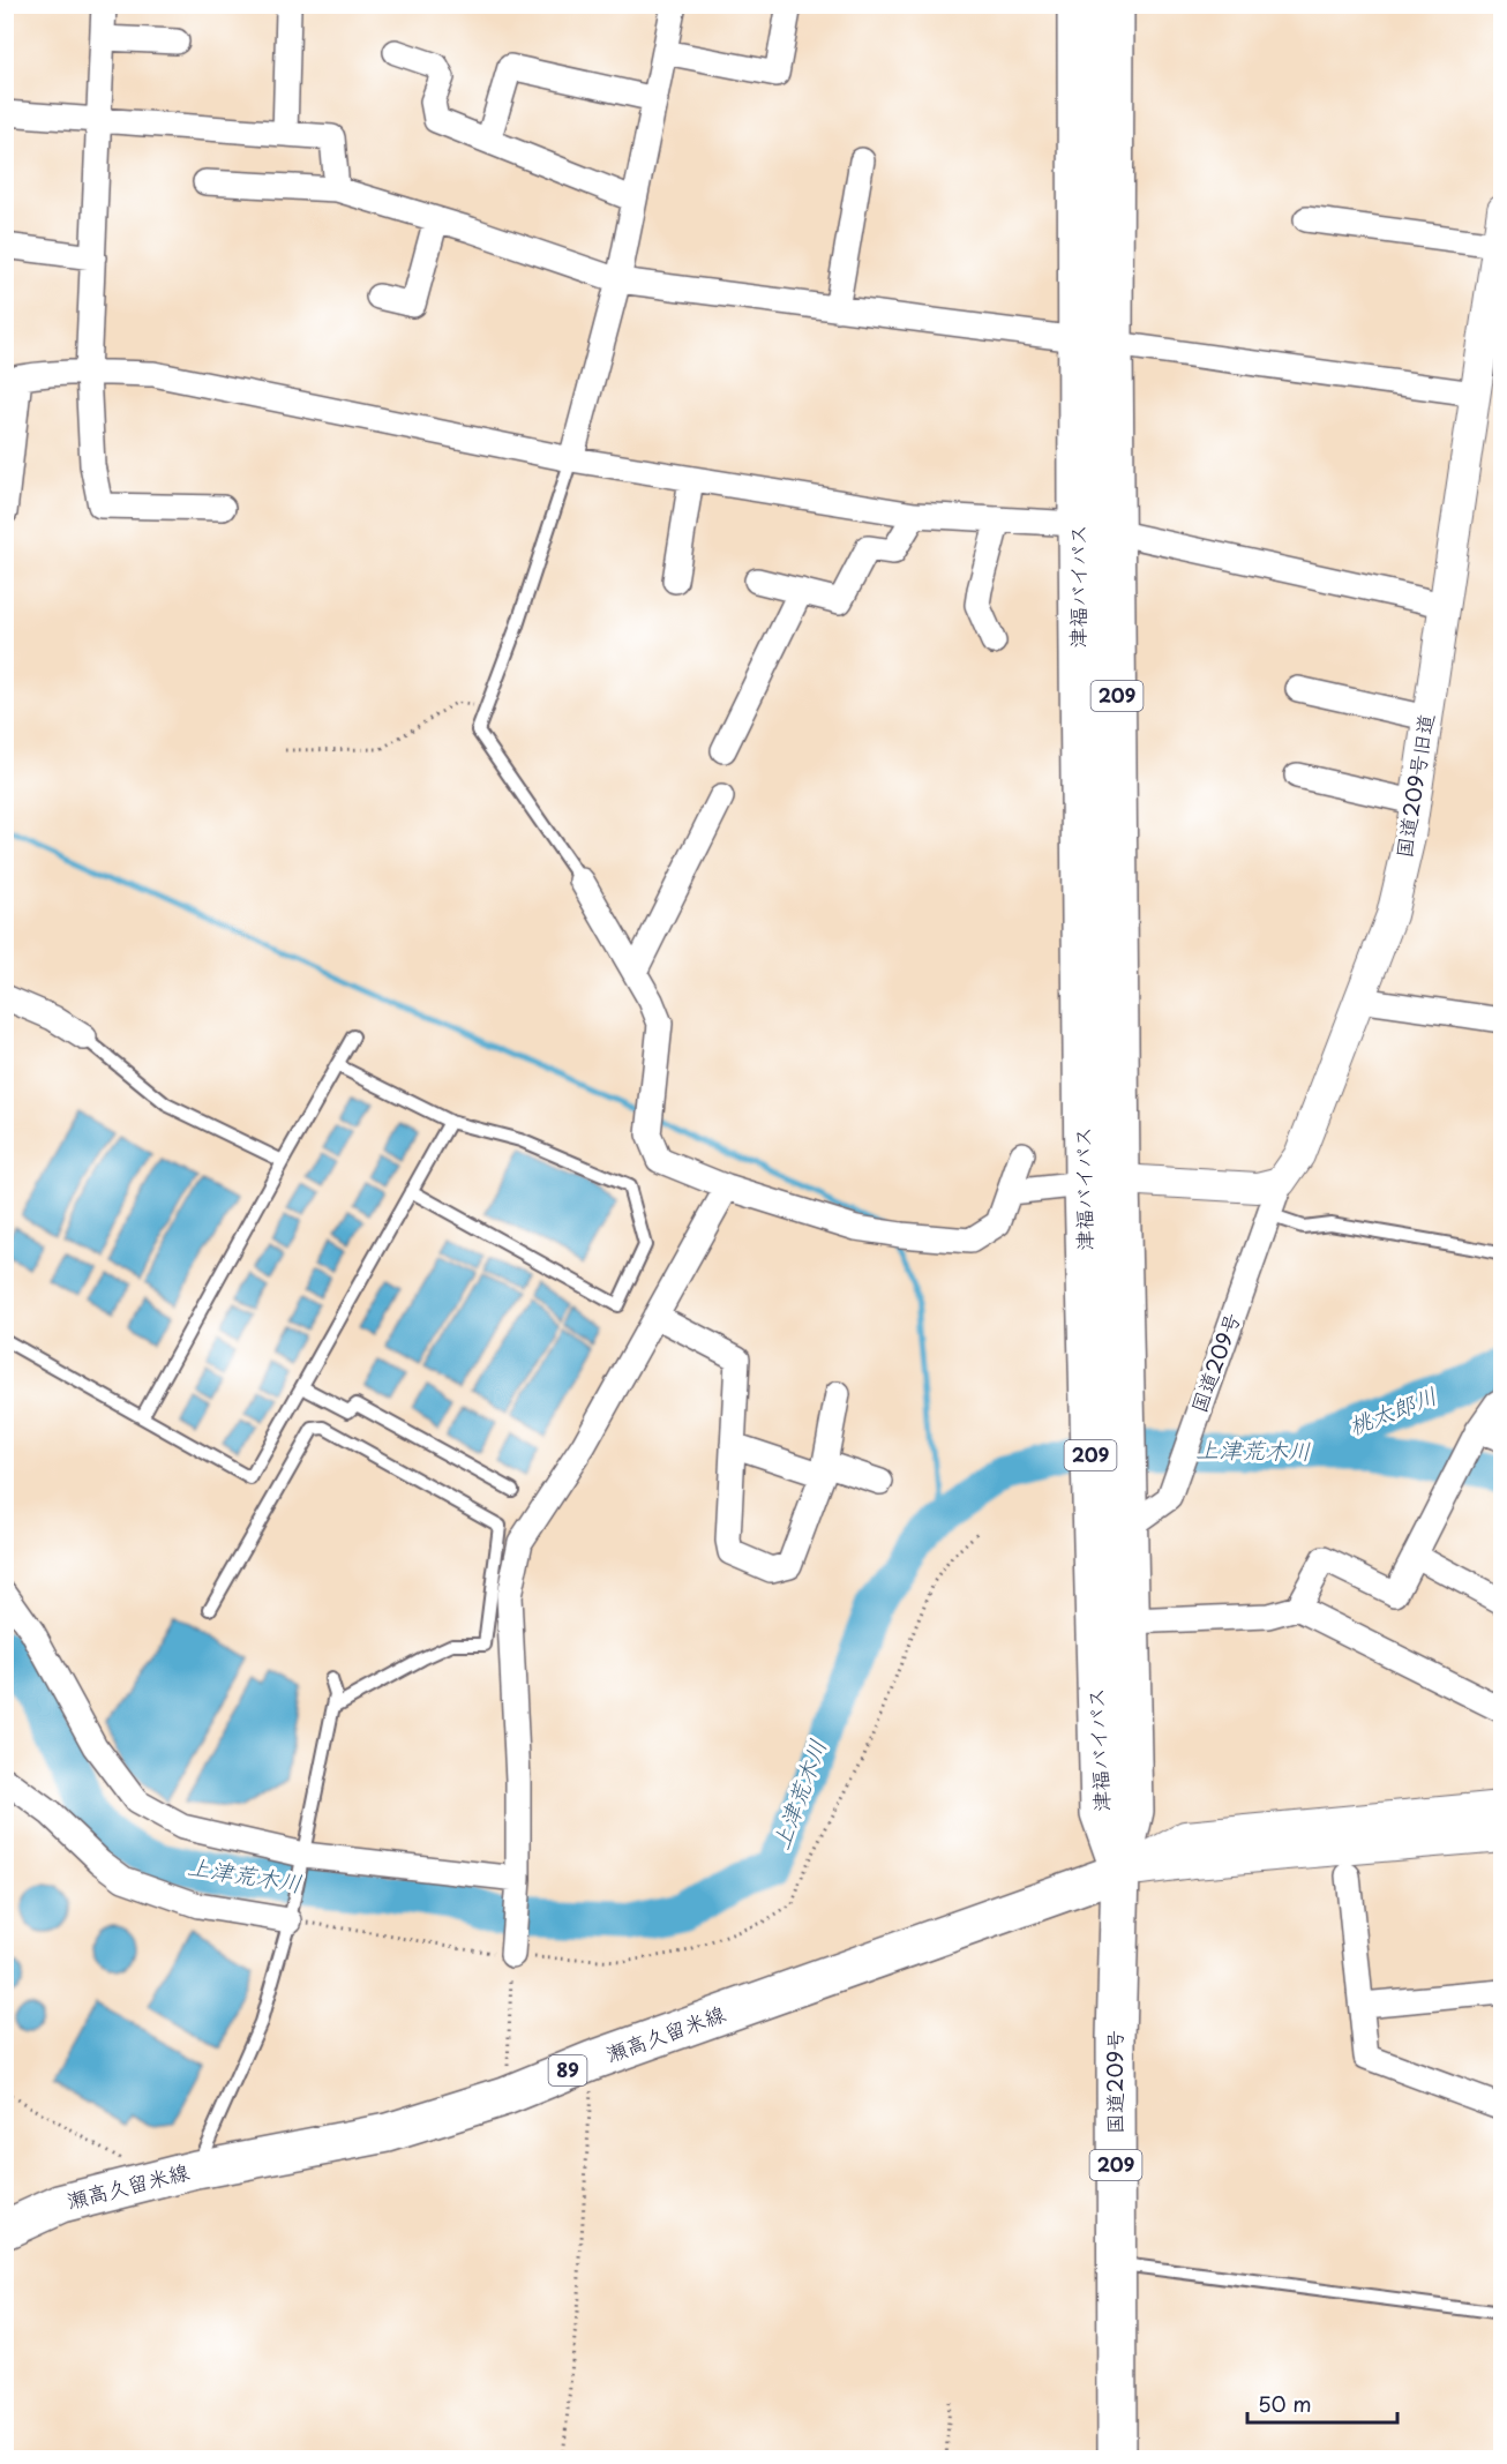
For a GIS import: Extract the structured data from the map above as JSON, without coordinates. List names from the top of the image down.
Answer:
{
  "streets": {
    "main road": [
      "津福バイパス",
      "209",
      "国道209号",
      "瀬高久留米線",
      "89"
    ],
    "street": ["国道209号旧道"]
  },
  "crossings": [
    ["津福バイパス", "国道209号"],
    ["津福バイパス", "瀬高久留米線"],
    ["国道209号旧道", "国道209号"],
    ["国道209号", "瀬高久留米線"]
  ],
  "water": ["桃太郎川", "上津荒木川"],
  "scale_bar": "50 m"
}
